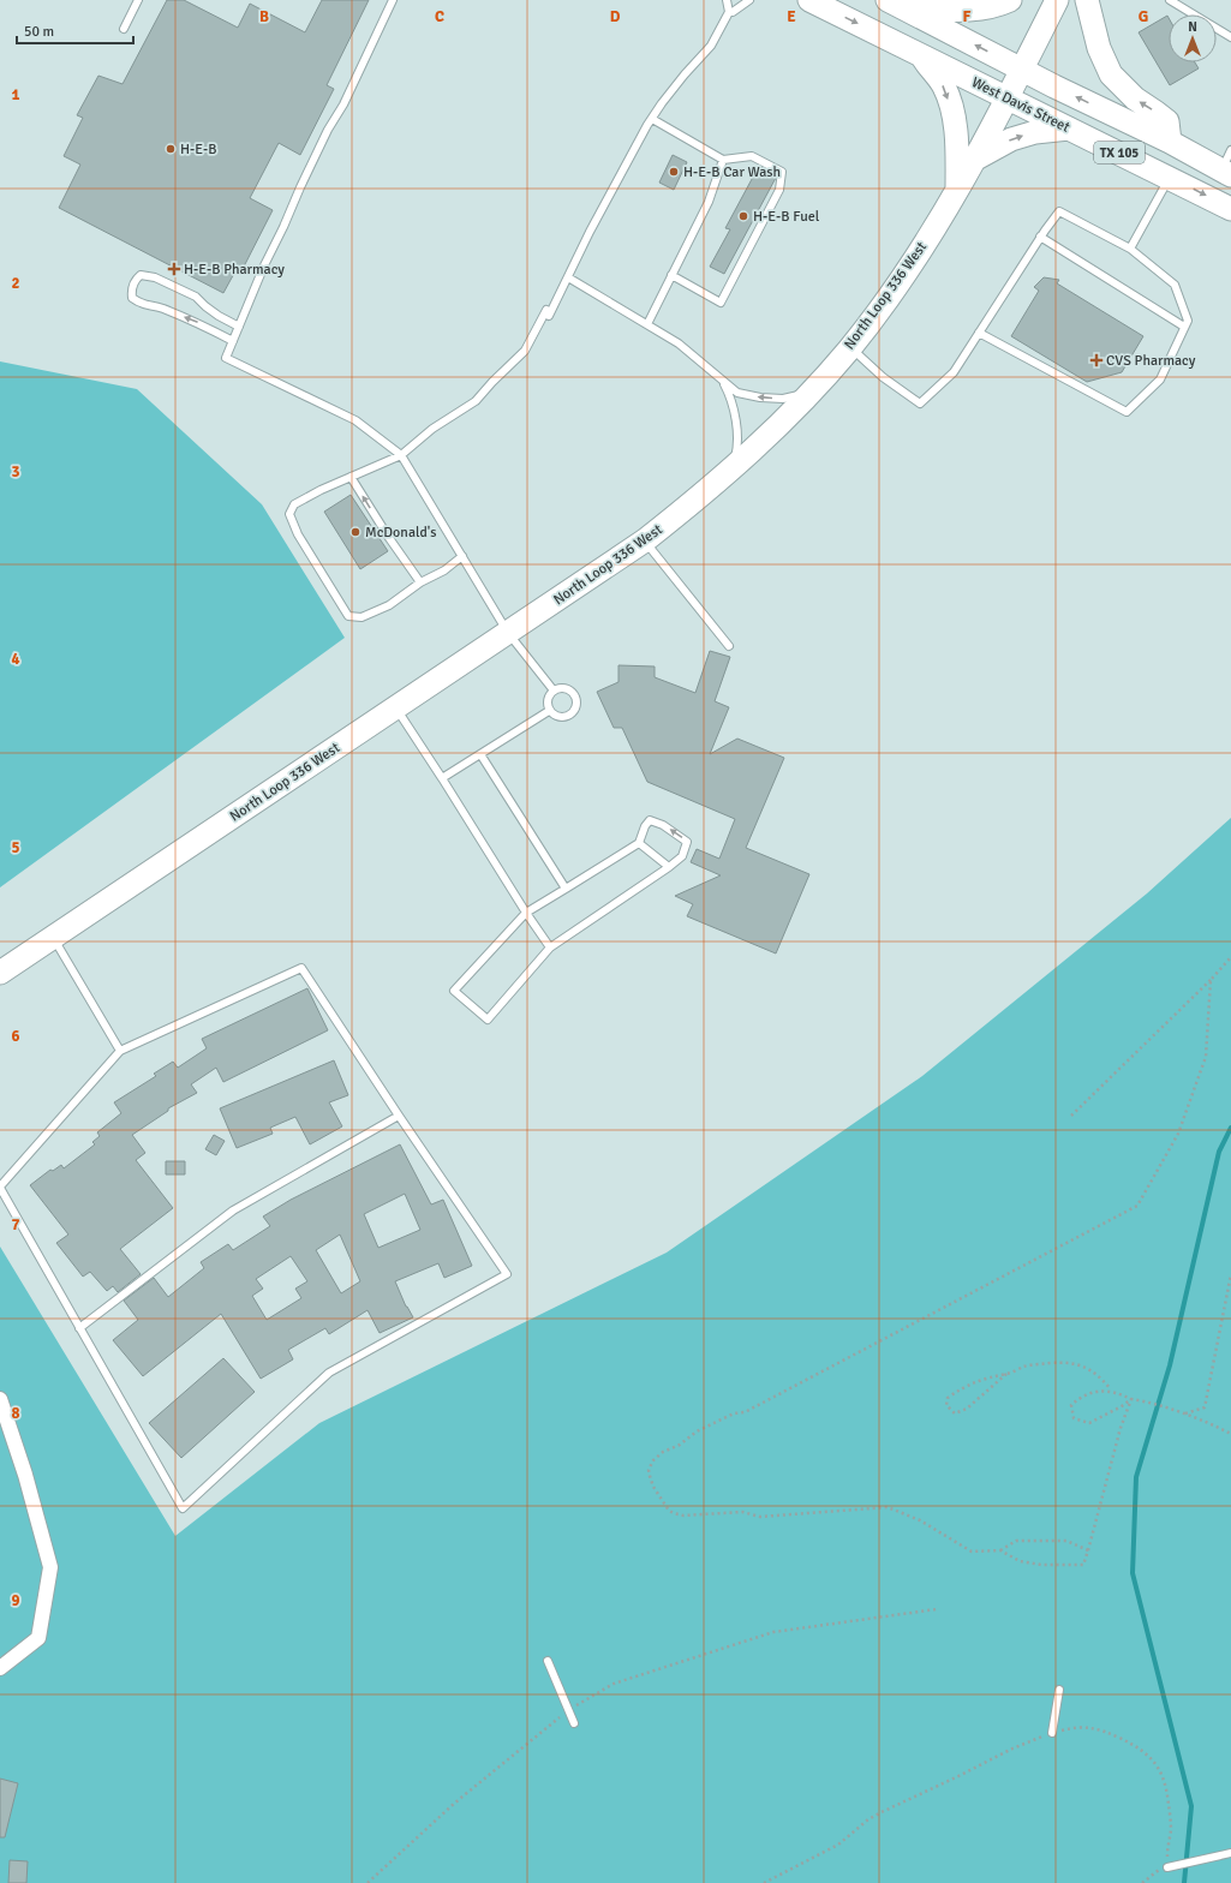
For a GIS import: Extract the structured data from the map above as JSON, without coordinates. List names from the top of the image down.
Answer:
{
  "streets": {
    "main road": ["West Davis Street", "TX 105", "North Loop 336 West"]
  },
  "crossings": [
    ["West Davis Street", "North Loop 336 West"],
    ["TX 105", "North Loop 336 West"]
  ],
  "places": {
    "other": [
      "H-E-B",
      "H-E-B Car Wash",
      "H-E-B Fuel",
      "McDonald's"
    ],
    "health": ["H-E-B Pharmacy", "CVS Pharmacy"]
  },
  "scale_bar": "50 m",
  "north": "top",
  "grid": {
    "columns": [
      "B",
      "C",
      "D",
      "E",
      "F",
      "G"
    ],
    "rows": [
      "1",
      "2",
      "3",
      "4",
      "5",
      "6",
      "7",
      "8",
      "9"
    ]
  }
}
